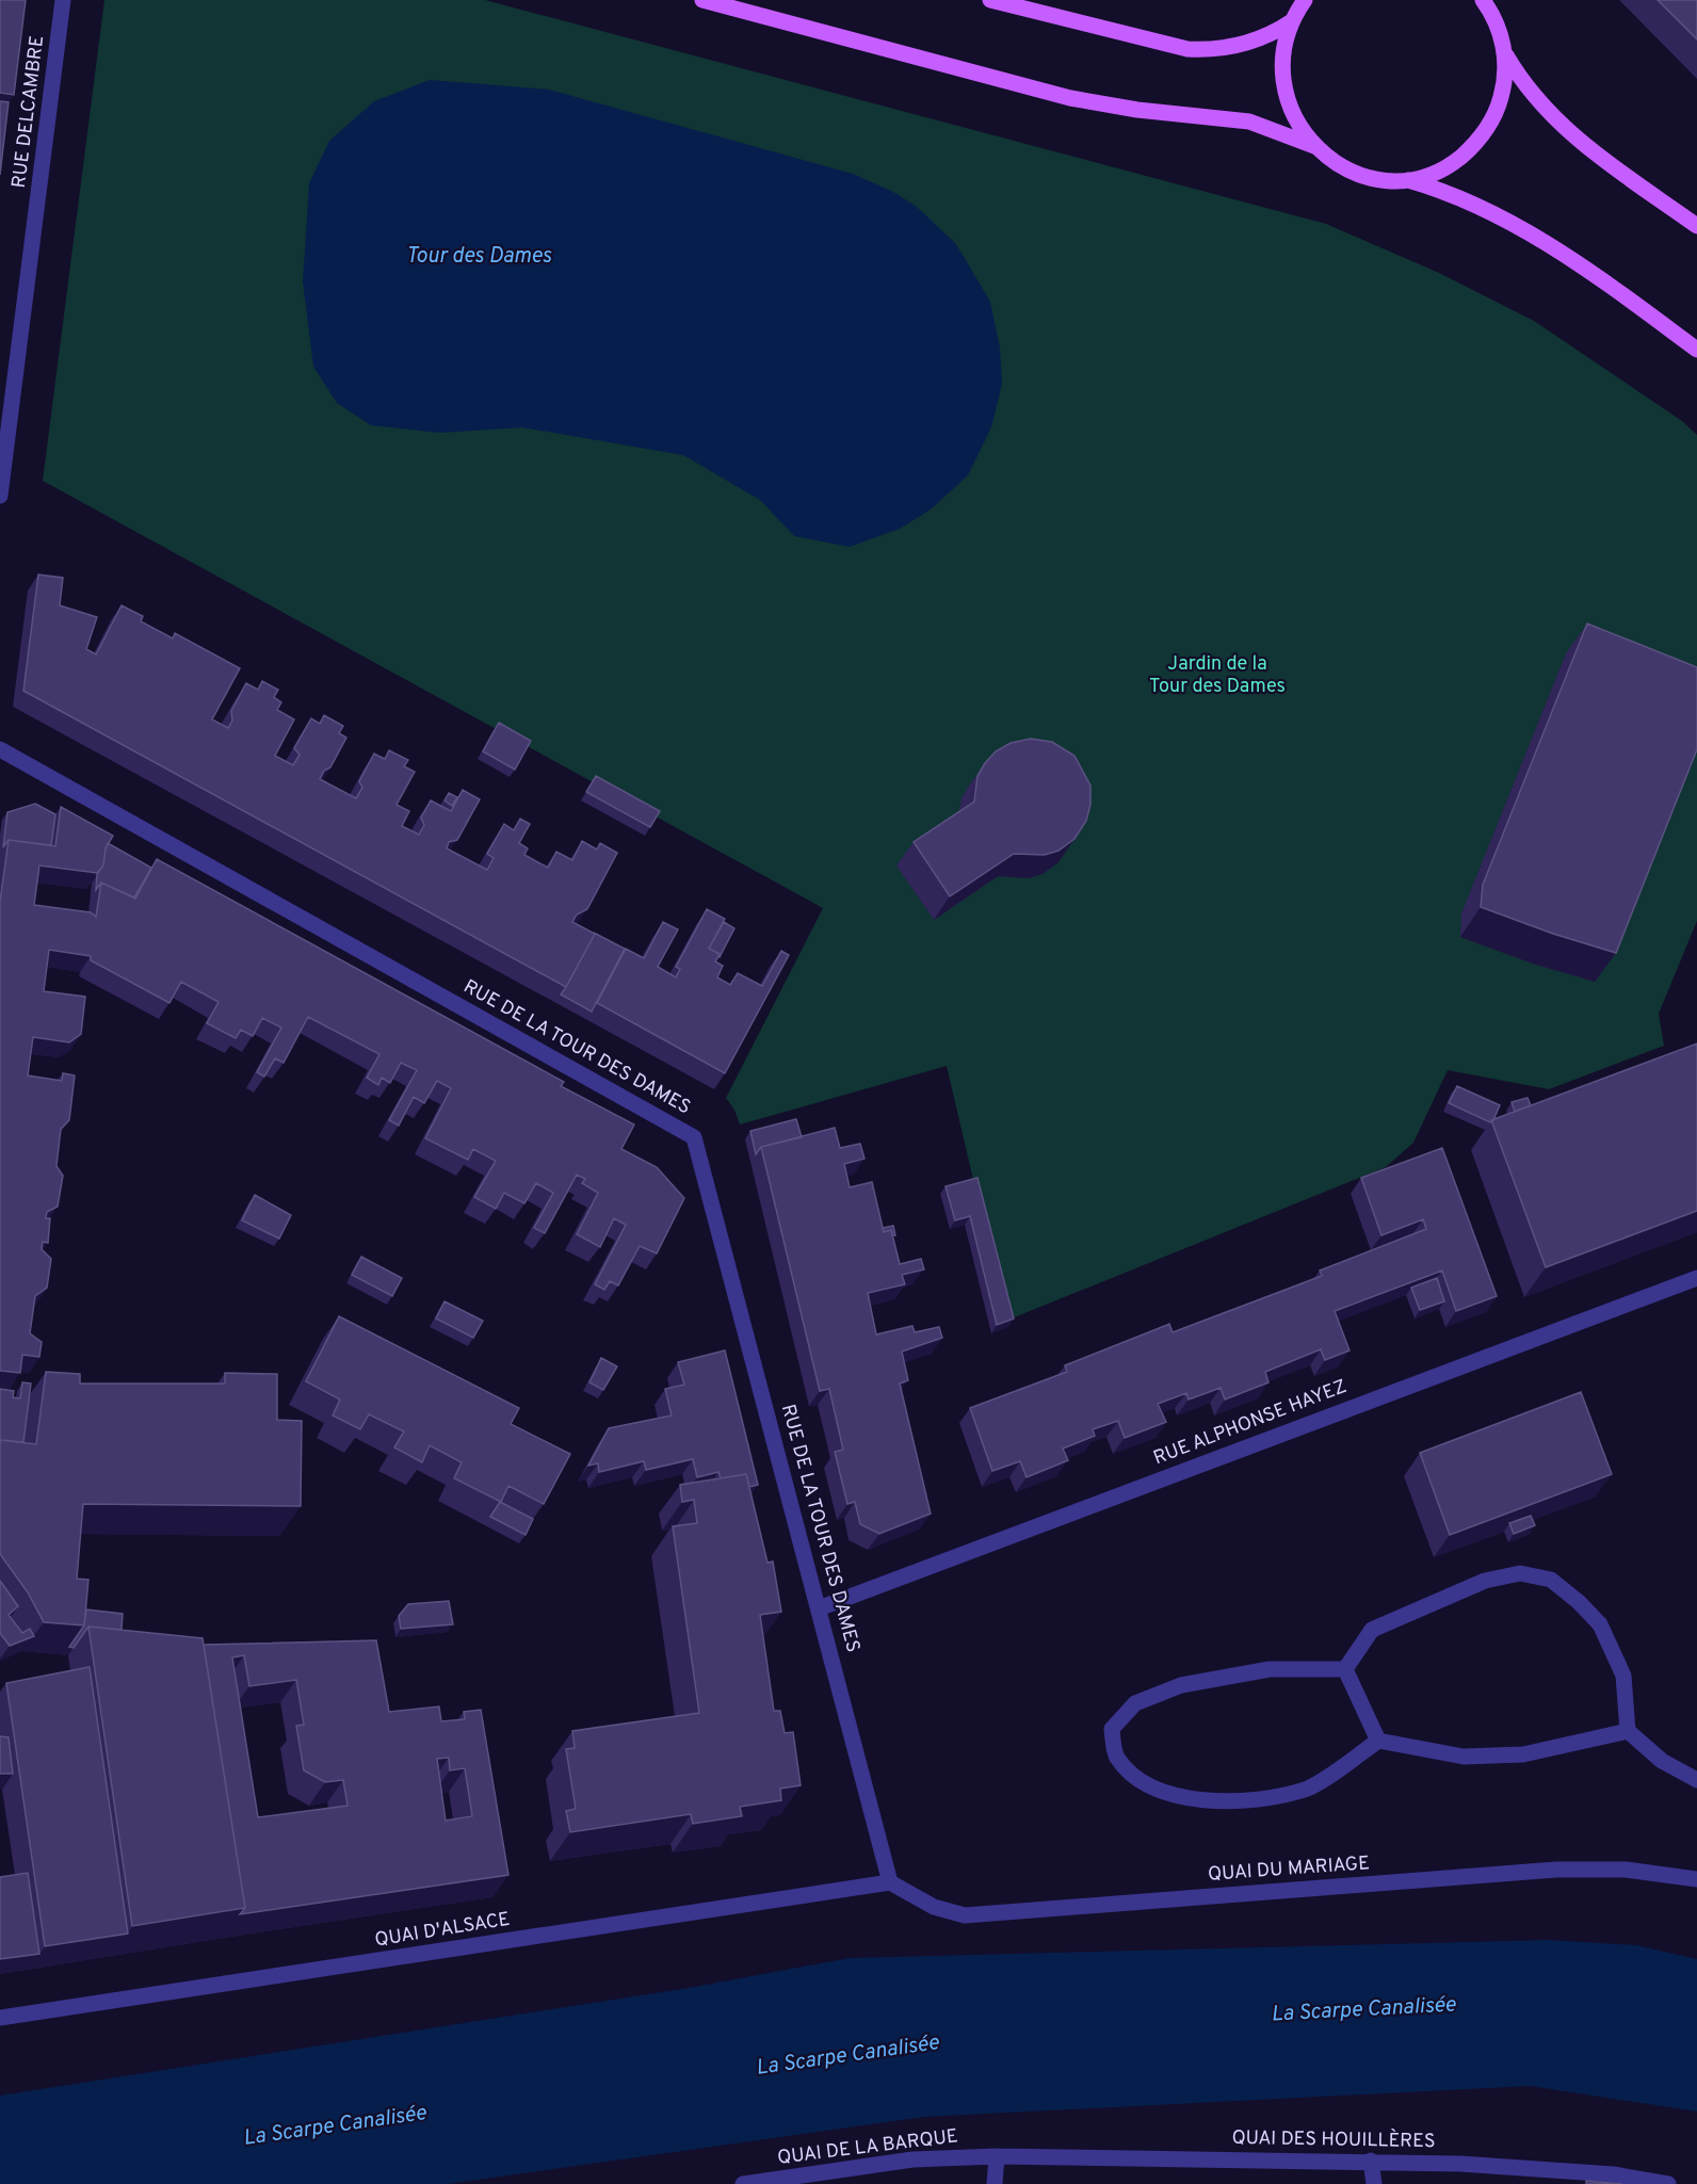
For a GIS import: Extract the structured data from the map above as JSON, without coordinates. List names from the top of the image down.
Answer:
{
  "streets": {
    "street": [
      "RUE DELCAMBRE",
      "RUE DE LA TOUR DES DAMES",
      "RUE ALPHONSE HAYEZ",
      "QUAI DU MARIAGE",
      "QUAI D'ALSACE",
      "QUAI DES HOUILLÈRES",
      "QUAI DE LA BARQUE"
    ]
  },
  "crossings": [
    ["RUE DE LA TOUR DES DAMES", "RUE ALPHONSE HAYEZ"],
    ["RUE DE LA TOUR DES DAMES", "QUAI DU MARIAGE"],
    ["RUE DE LA TOUR DES DAMES", "QUAI D'ALSACE"],
    ["QUAI DU MARIAGE", "QUAI D'ALSACE"],
    ["QUAI DES HOUILLÈRES", "QUAI DE LA BARQUE"]
  ],
  "water": ["Tour des Dames", "La Scarpe Canalisée"],
  "parks": ["Jardin de la Tour des Dames"]
}
